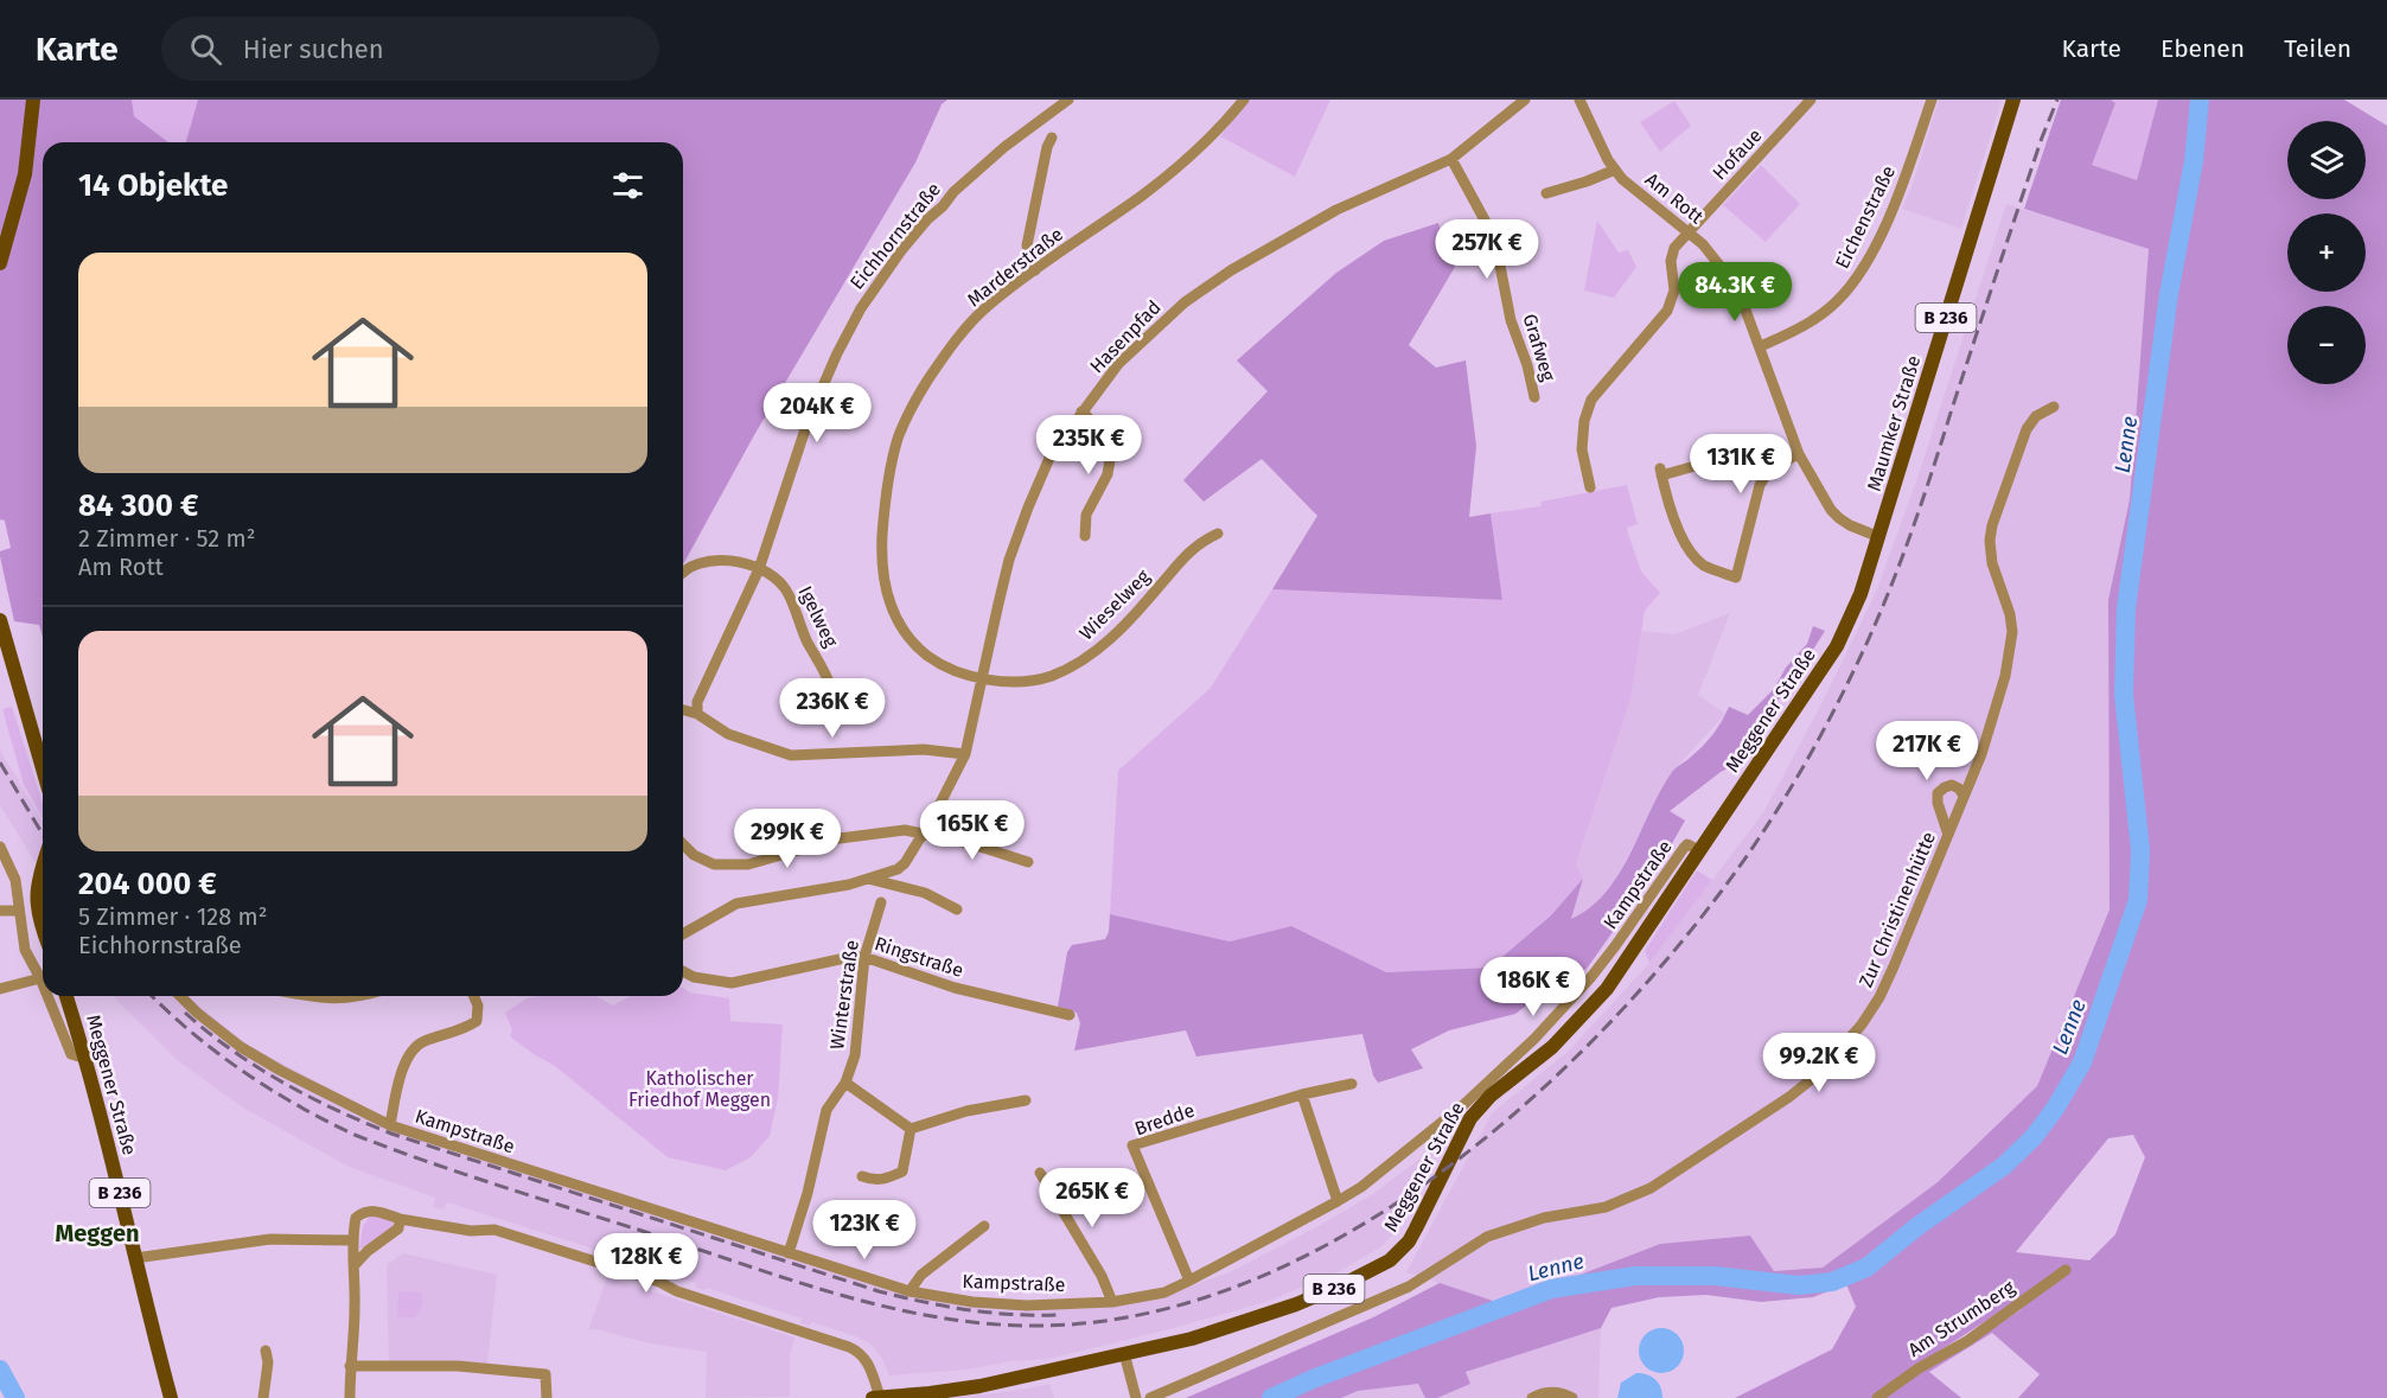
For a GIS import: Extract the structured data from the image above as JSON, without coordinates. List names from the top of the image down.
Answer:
{
  "streets": {
    "main road": ["B 236", "Maumker Straße", "Meggener Straße"],
    "street": [
      "Hofaue",
      "Am Rott",
      "Eichenstraße",
      "Eichhornstraße",
      "Marderstraße",
      "Hasenpfad",
      "Grafweg",
      "Wieselweg",
      "Igelweg",
      "Kampstraße",
      "Zur Christinenhütte",
      "Ringstraße",
      "Winterstraße",
      "Bredde",
      "Am Strumberg"
    ]
  },
  "crossings": [
    ["Hofaue", "Am Rott"],
    ["Am Rott", "Eichenstraße"],
    ["Am Rott", "Maumker Straße"],
    ["Eichhornstraße", "Igelweg"],
    ["Marderstraße", "Hasenpfad"],
    ["Marderstraße", "Wieselweg"],
    ["Hasenpfad", "Grafweg"],
    ["Hasenpfad", "Wieselweg"],
    ["Maumker Straße", "Meggener Straße"],
    ["Meggener Straße", "Kampstraße"],
    ["Kampstraße", "Winterstraße"],
    ["Kampstraße", "Bredde"],
    ["Ringstraße", "Winterstraße"]
  ],
  "districts": ["Meggen"],
  "water": ["Lenne"],
  "parks": ["Katholischer Friedhof Meggen"],
  "page": {
    "header": "Karte",
    "search": "Hier suchen",
    "nav": ["Karte", "Ebenen", "Teilen"],
    "map_buttons": ["+", "−"],
    "heading": "14 Objekte",
    "price": [
      "257K €",
      "84.3K €",
      "204K €",
      "235K €",
      "131K €",
      "236K €",
      "217K €",
      "165K €",
      "299K €",
      "186K €",
      "99.2K €",
      "265K €",
      "123K €",
      "128K €"
    ],
    "list": [
      {
        "name": "84 300 €",
        "note": "2 Zimmer · 52 m² · Am Rott"
      },
      {
        "name": "204 000 €",
        "note": "5 Zimmer · 128 m² · Eichhornstraße"
      }
    ]
  }
}
